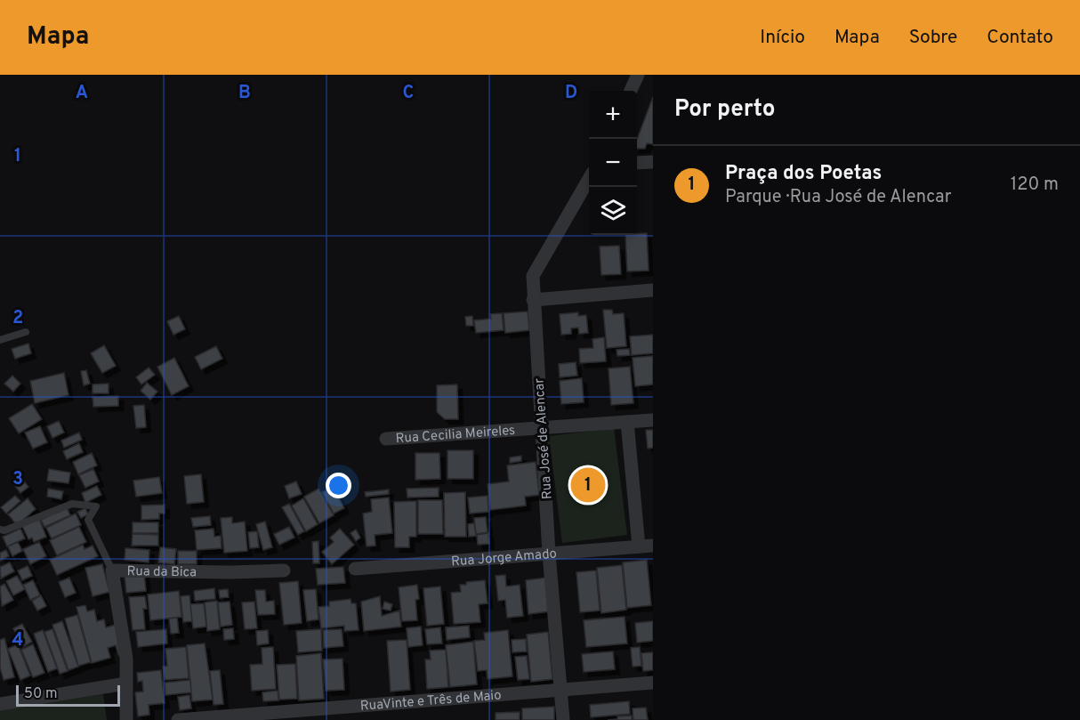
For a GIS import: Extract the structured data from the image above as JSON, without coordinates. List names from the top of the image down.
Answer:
{
  "streets": {
    "street": [
      "Rua Cecilia Meireles",
      "Rua José de Alencar",
      "Rua Jorge Amado",
      "Rua da Bica",
      "RuaVinte e Três de Maio"
    ]
  },
  "crossings": [
    ["Rua Cecilia Meireles", "Rua José de Alencar"],
    ["Rua José de Alencar", "Rua Jorge Amado"],
    ["Rua José de Alencar", "RuaVinte e Três de Maio"]
  ],
  "scale_bar": "50 m",
  "page": {
    "header": "Mapa",
    "nav": [
      "Início",
      "Mapa",
      "Sobre",
      "Contato"
    ],
    "heading": "Por perto",
    "map_buttons": ["+", "−"],
    "list": [
      {
        "mark": "1",
        "name": "Praça dos Poetas",
        "note": "Parque · Rua José de Alencar",
        "value": "120 m"
      }
    ],
    "pins": "1",
    "scale": "50 m"
  },
  "grid": {
    "columns": [
      "A",
      "B",
      "C",
      "D"
    ],
    "rows": [
      "1",
      "2",
      "3",
      "4"
    ]
  }
}
